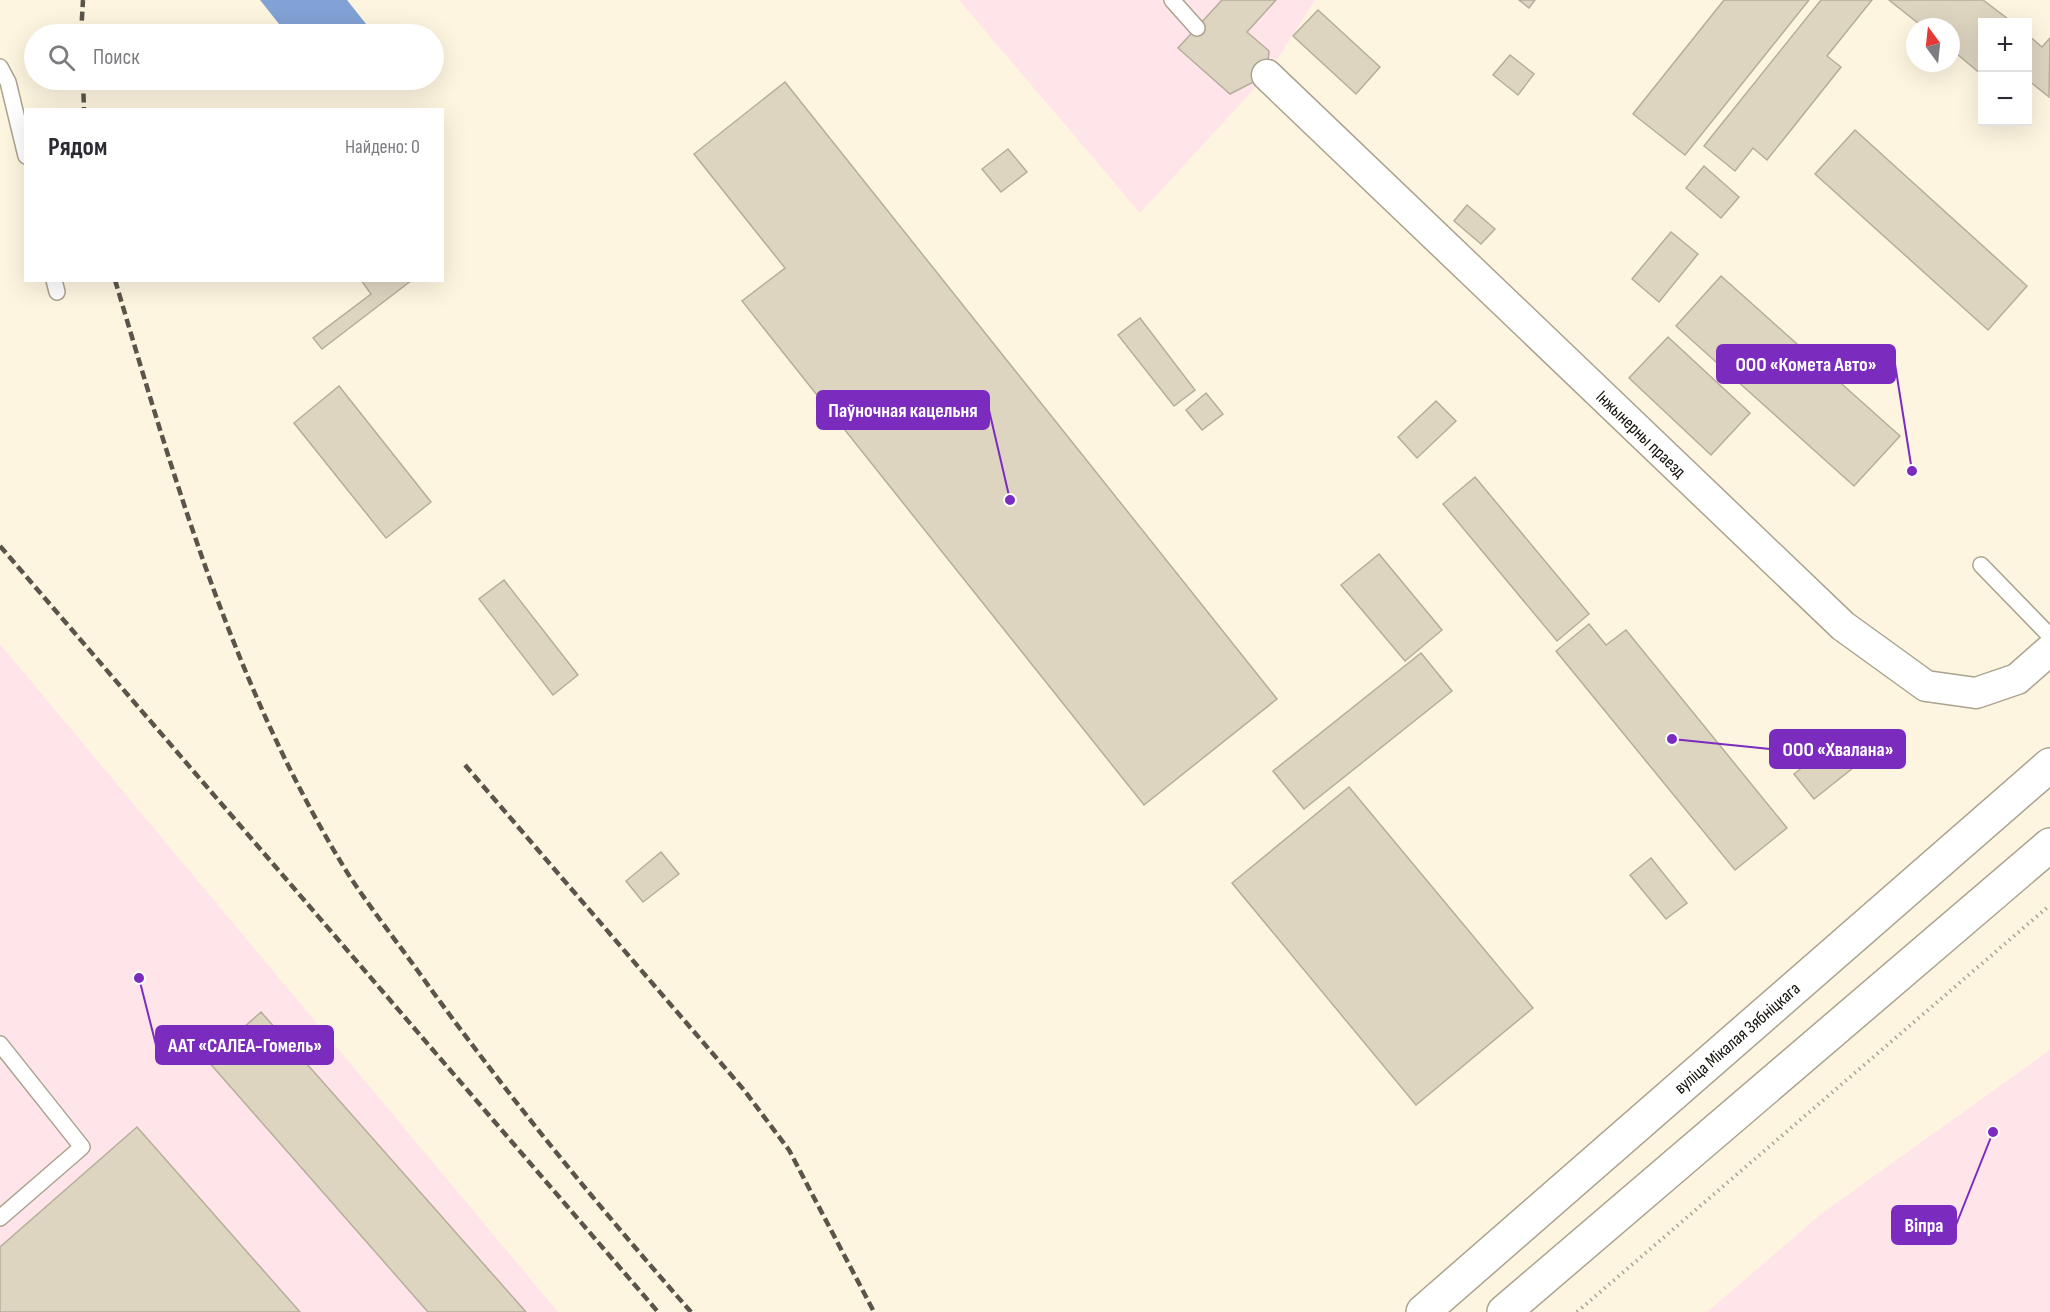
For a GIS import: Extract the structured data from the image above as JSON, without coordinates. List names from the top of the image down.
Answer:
{
  "streets": {
    "main road": ["вуліца Мікалая Зябніцкага"],
    "street": ["Інжынерны праезд"]
  },
  "places": [
    "ООО «Комета Авто»",
    "Паўночная кацельня",
    "ООО «Хвалана»",
    "ААТ «САЛЕА-Гомель»",
    "Віпра"
  ],
  "north": "top",
  "page": {
    "map_buttons": ["+", "−"],
    "search": "Поиск",
    "heading": ["Рядом", "Найдено: 0"]
  }
}
